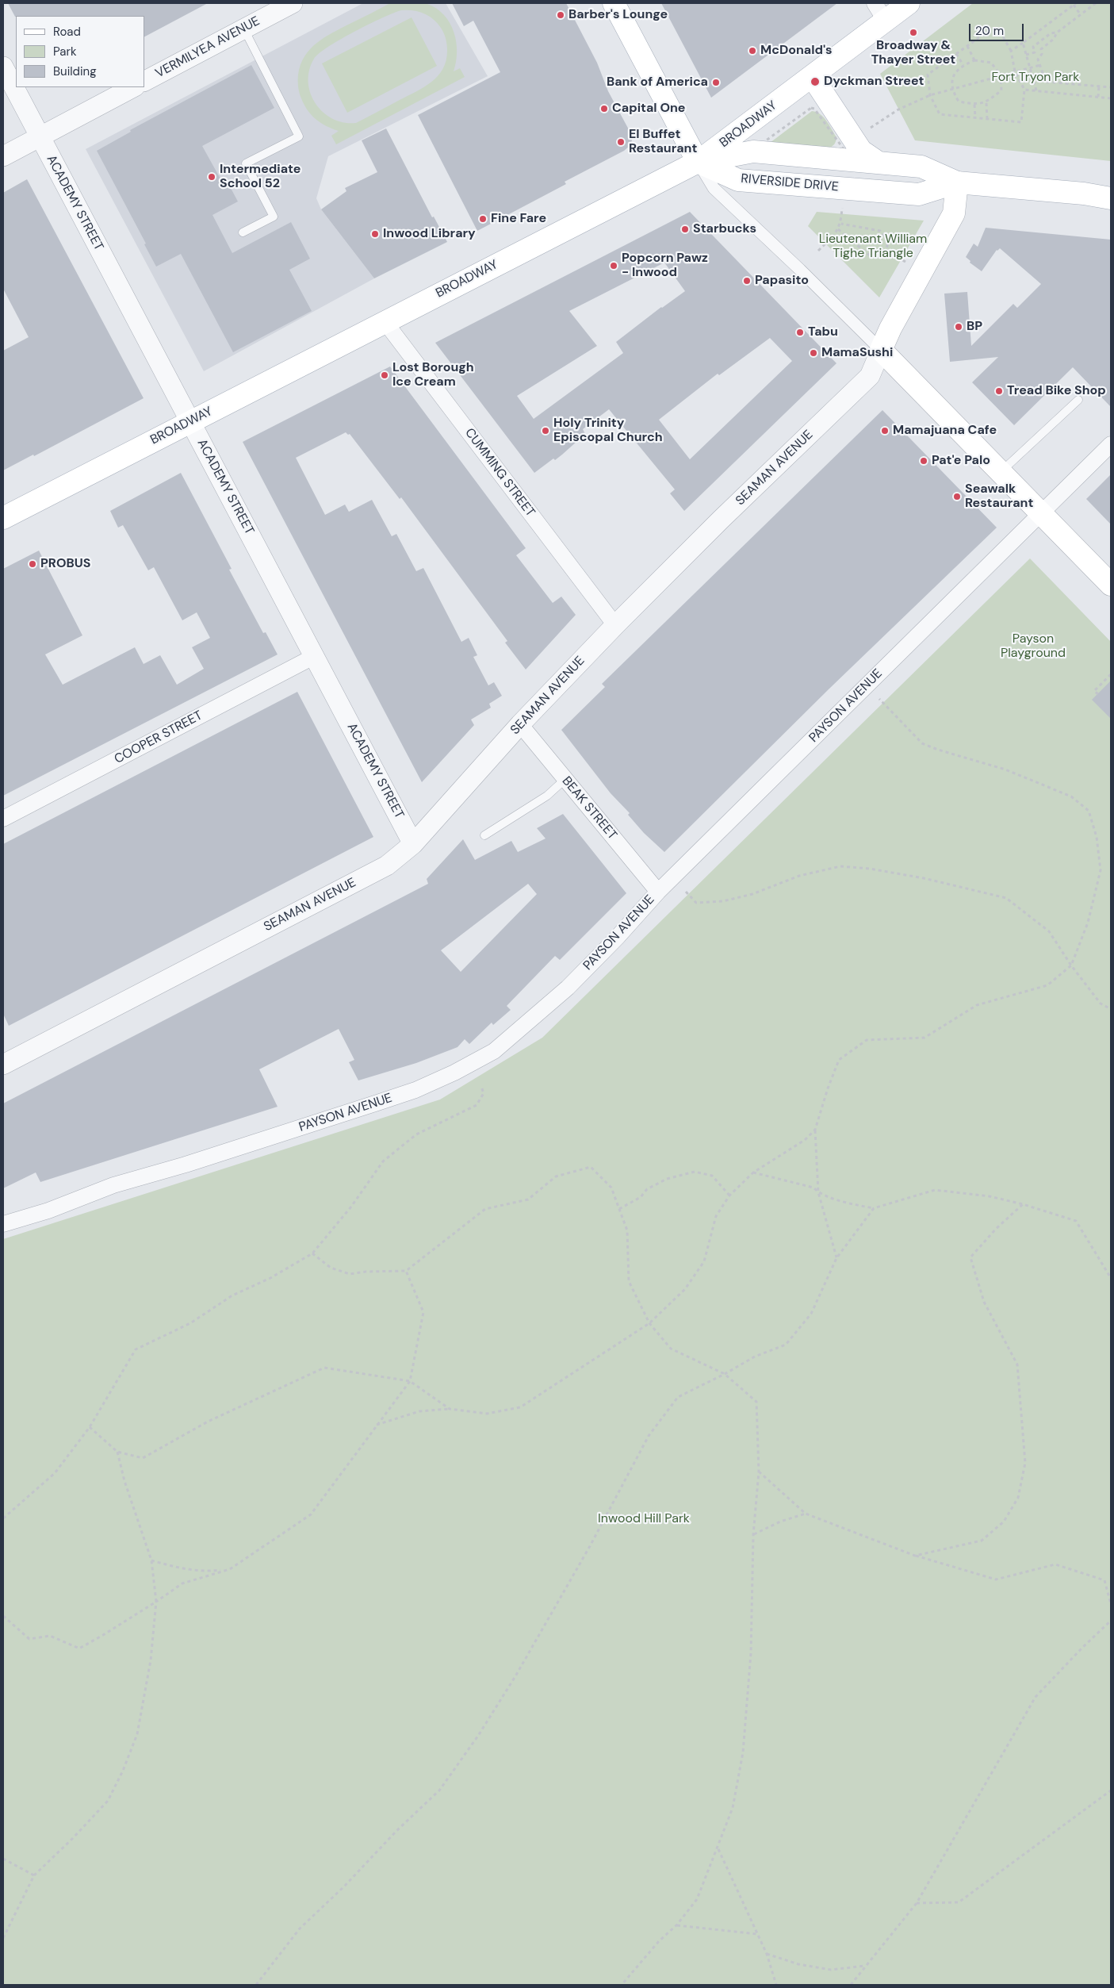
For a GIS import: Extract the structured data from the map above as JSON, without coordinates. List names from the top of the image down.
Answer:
{
  "streets": {
    "main road": ["BROADWAY", "RIVERSIDE DRIVE", "SEAMAN AVENUE"],
    "street": [
      "VERMILYEA AVENUE",
      "ACADEMY STREET",
      "CUMMING STREET",
      "PAYSON AVENUE",
      "COOPER STREET",
      "BEAK STREET"
    ]
  },
  "crossings": [
    ["BROADWAY", "RIVERSIDE DRIVE"],
    ["BROADWAY", "ACADEMY STREET"],
    ["BROADWAY", "CUMMING STREET"],
    ["RIVERSIDE DRIVE", "SEAMAN AVENUE"],
    ["ACADEMY STREET", "SEAMAN AVENUE"],
    ["ACADEMY STREET", "COOPER STREET"],
    ["SEAMAN AVENUE", "CUMMING STREET"],
    ["SEAMAN AVENUE", "BEAK STREET"],
    ["PAYSON AVENUE", "BEAK STREET"]
  ],
  "parks": [
    "Fort Tryon Park",
    "Lieutenant William Tighe Triangle",
    "Payson Playground",
    "Inwood Hill Park"
  ],
  "places": [
    "Barber's Lounge",
    "Broadway & Thayer Street",
    "McDonald's",
    "Dyckman Street",
    "Bank of America",
    "Capital One",
    "El Buffet Restaurant",
    "Intermediate School 52",
    "Fine Fare",
    "Starbucks",
    "Inwood Library",
    "Popcorn Pawz - Inwood",
    "Papasito",
    "BP",
    "Tabu",
    "MamaSushi",
    "Lost Borough Ice Cream",
    "Tread Bike Shop",
    "Holy Trinity Episcopal Church",
    "Mamajuana Cafe",
    "Pat'e Palo",
    "Seawalk Restaurant",
    "PROBUS"
  ],
  "legend": ["Road", "Park", "Building"],
  "scale_bar": "20 m"
}
